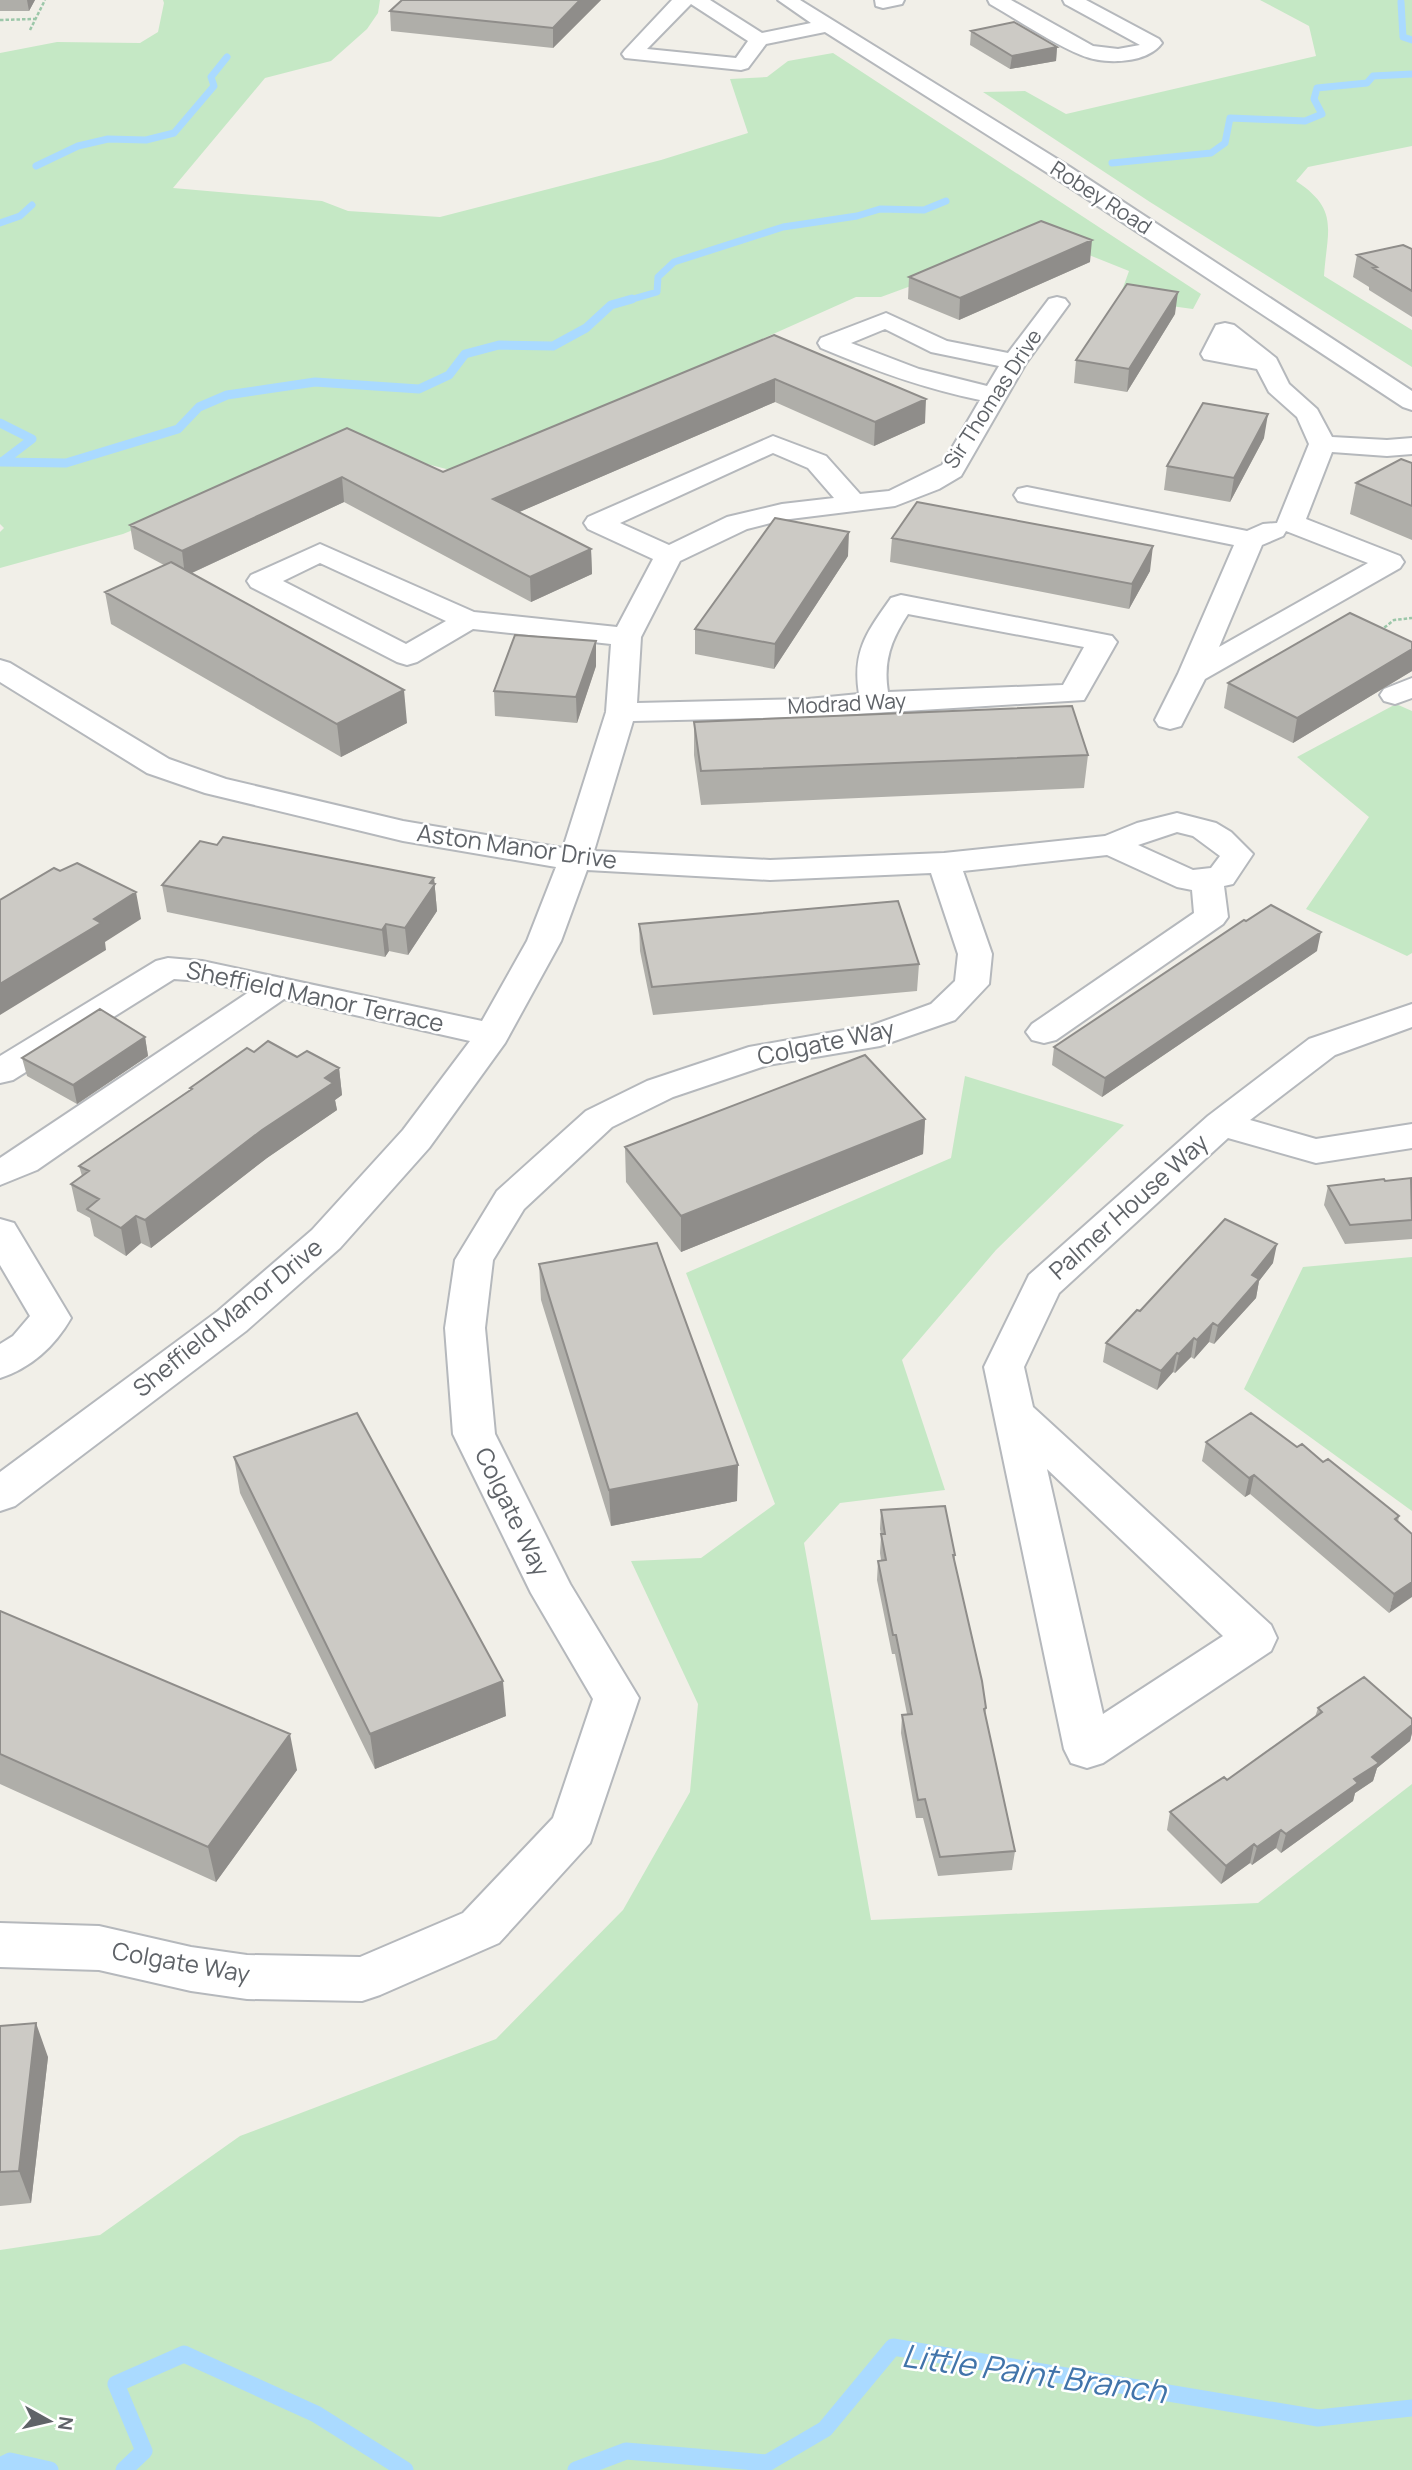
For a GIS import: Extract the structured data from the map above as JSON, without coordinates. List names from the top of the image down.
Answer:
{
  "streets": {
    "street": [
      "Robey Road",
      "Sir Thomas Drive",
      "Modrad Way",
      "Aston Manor Drive",
      "Sheffield Manor Terrace",
      "Colgate Way",
      "Palmer House Way",
      "Sheffield Manor Drive"
    ]
  },
  "crossings": [
    ["Aston Manor Drive", "Colgate Way"],
    ["Aston Manor Drive", "Sheffield Manor Drive"],
    ["Sheffield Manor Terrace", "Sheffield Manor Drive"]
  ],
  "water": ["Little Paint Branch"],
  "north": "right"
}
